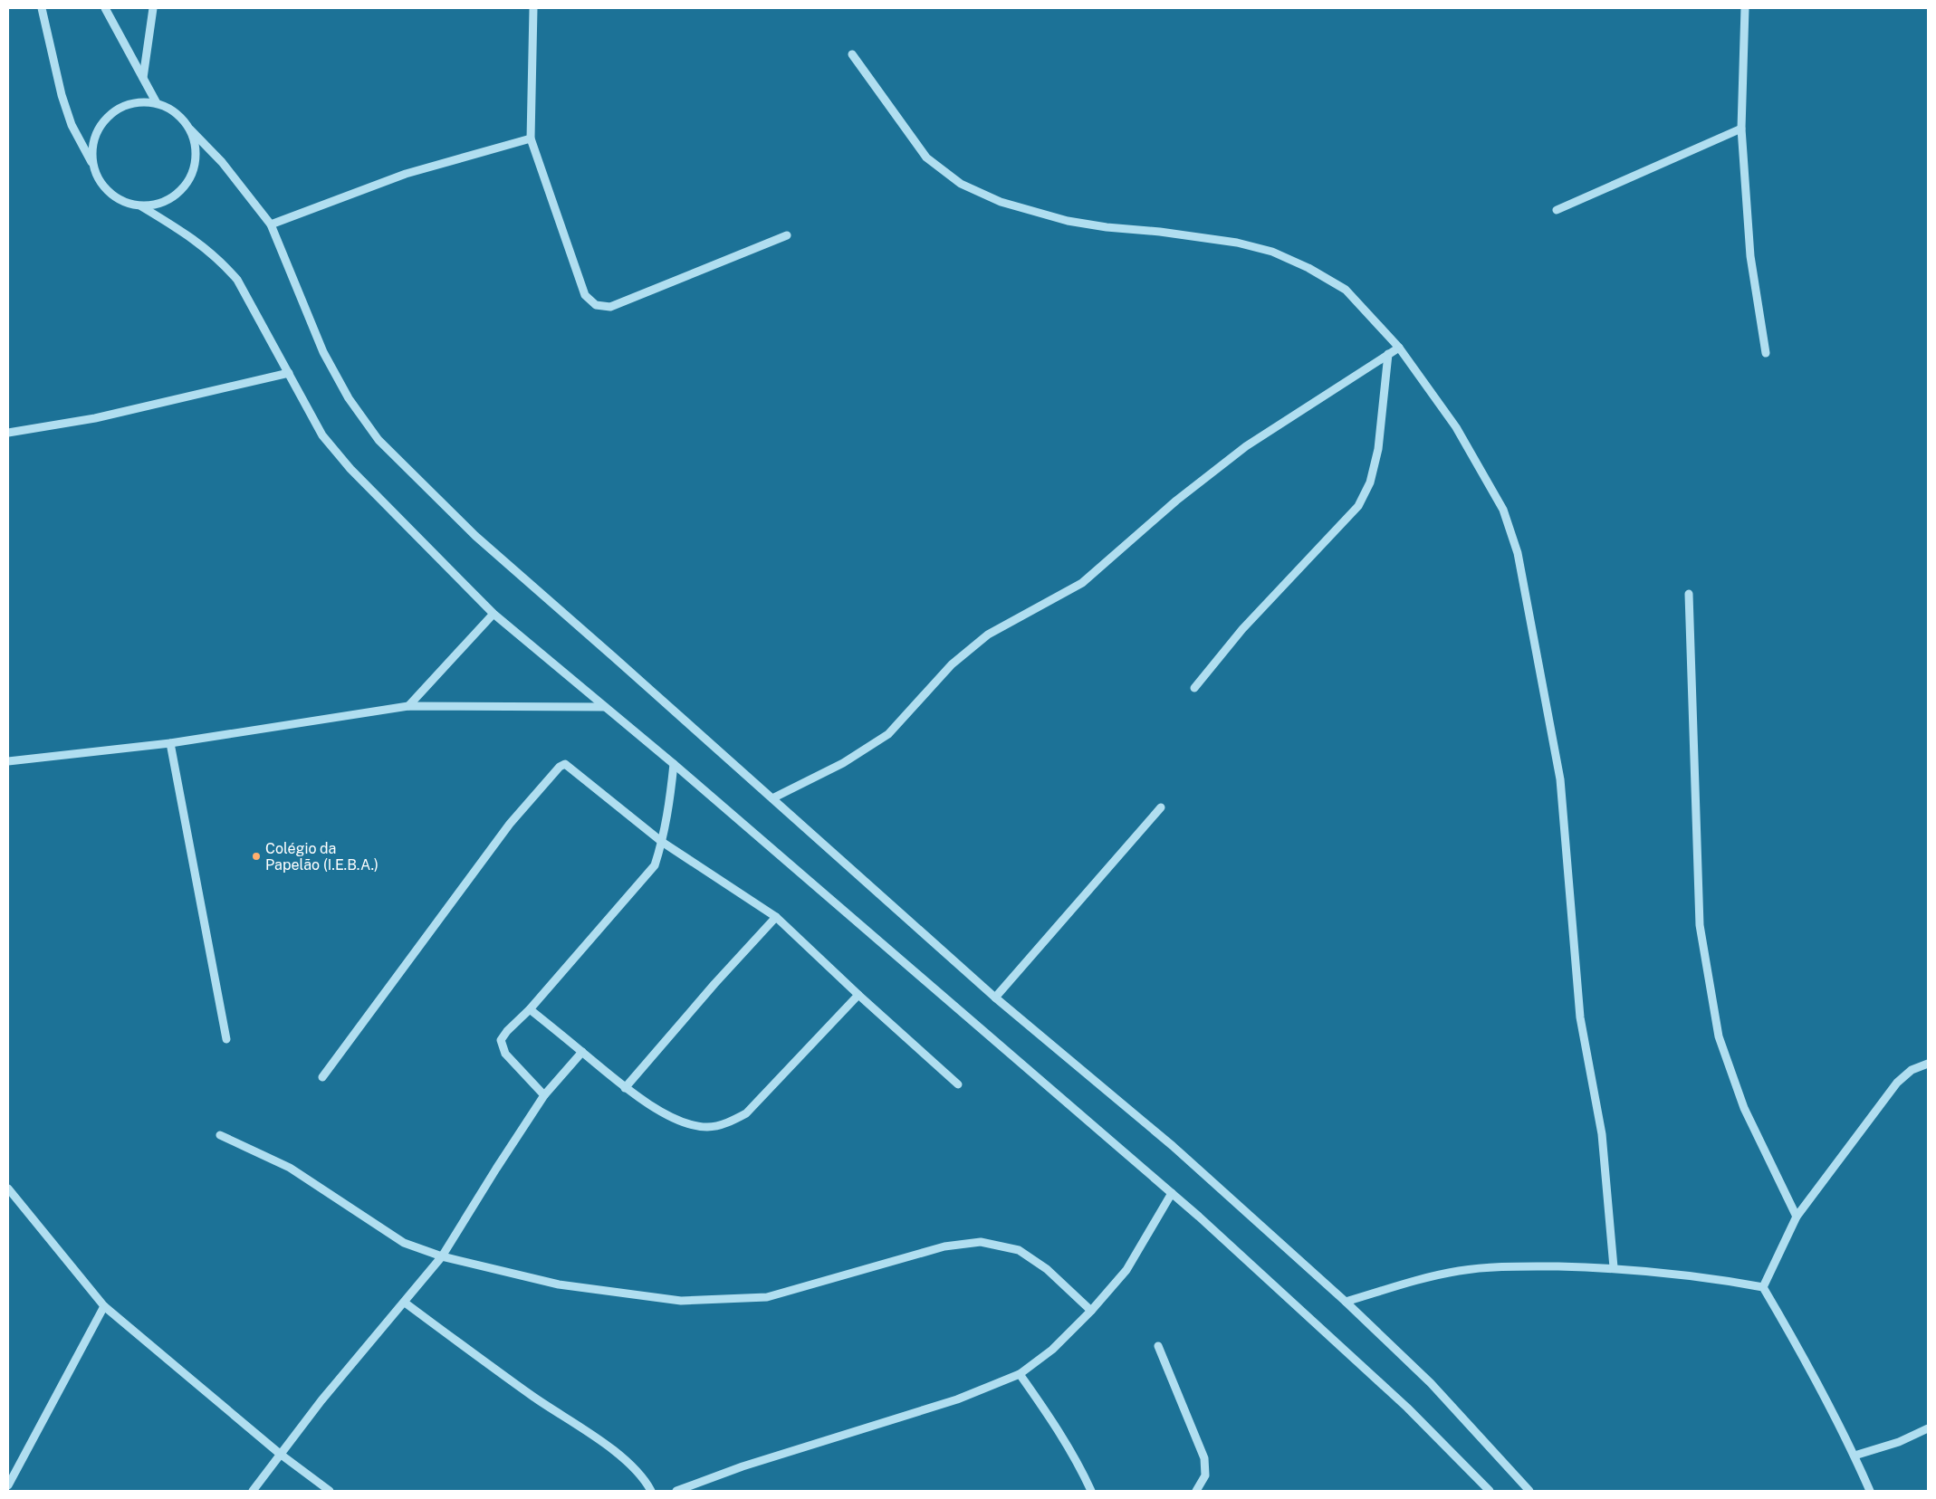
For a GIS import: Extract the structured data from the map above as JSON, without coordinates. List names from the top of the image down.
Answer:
{
  "places": ["Colégio da Papelão (I.E.B.A.)"]
}
